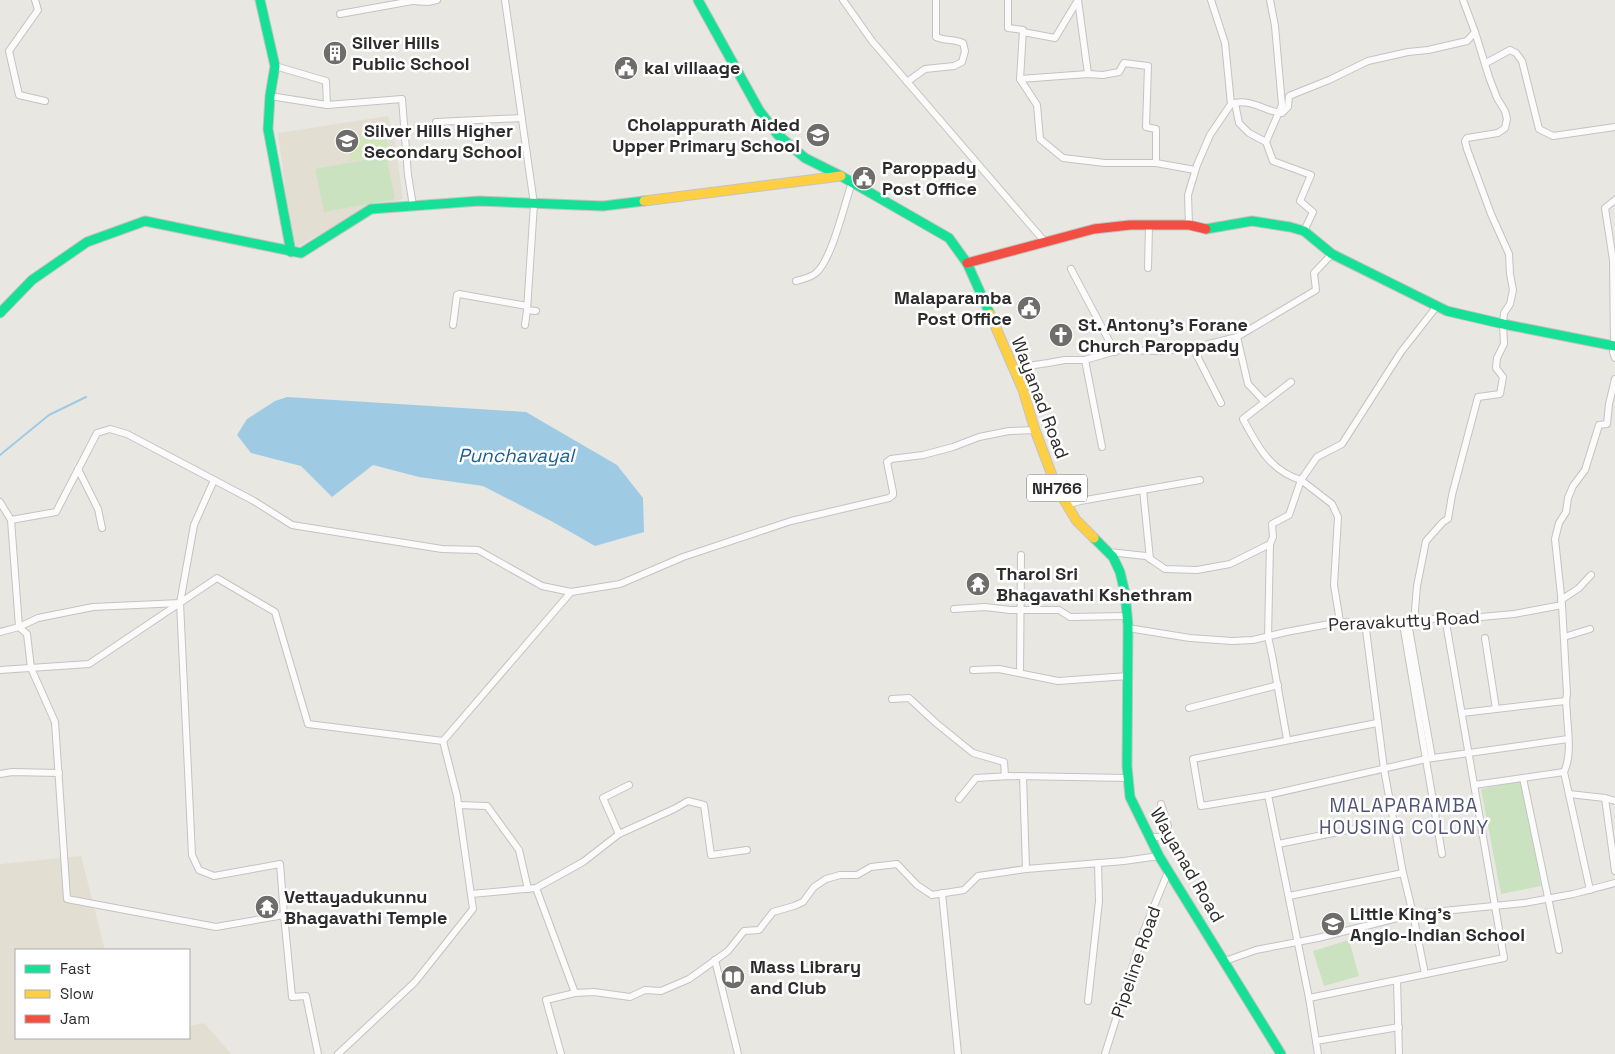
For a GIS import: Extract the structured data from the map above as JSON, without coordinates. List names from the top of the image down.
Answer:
{
  "streets": {
    "main road": ["Wayanad Road", "NH766"],
    "street": ["Peravakutty Road", "Pipeline Road"]
  },
  "crossings": [
    ["Wayanad Road", "Peravakutty Road"],
    ["Wayanad Road", "Pipeline Road"]
  ],
  "districts": ["MALAPARAMBA HOUSING COLONY"],
  "water": ["Punchavayal"],
  "places": {
    "building": ["Silver Hills Public School"],
    "public building": ["kal villaage", "Paroppady Post Office", "Malaparamba Post Office"],
    "school or university": ["Cholappurath Aided Upper Primary School", "Silver Hills Higher Secondary School", "Little King's Anglo-Indian School"],
    "church": ["St. Antony's Forane Church Paroppady"],
    "temple": ["Tharol Sri Bhagavathi Kshethram", "Vettayadukunnu Bhagavathi Temple"],
    "library": ["Mass Library and Club"]
  },
  "legend": ["Fast", "Slow", "Jam"]
}
